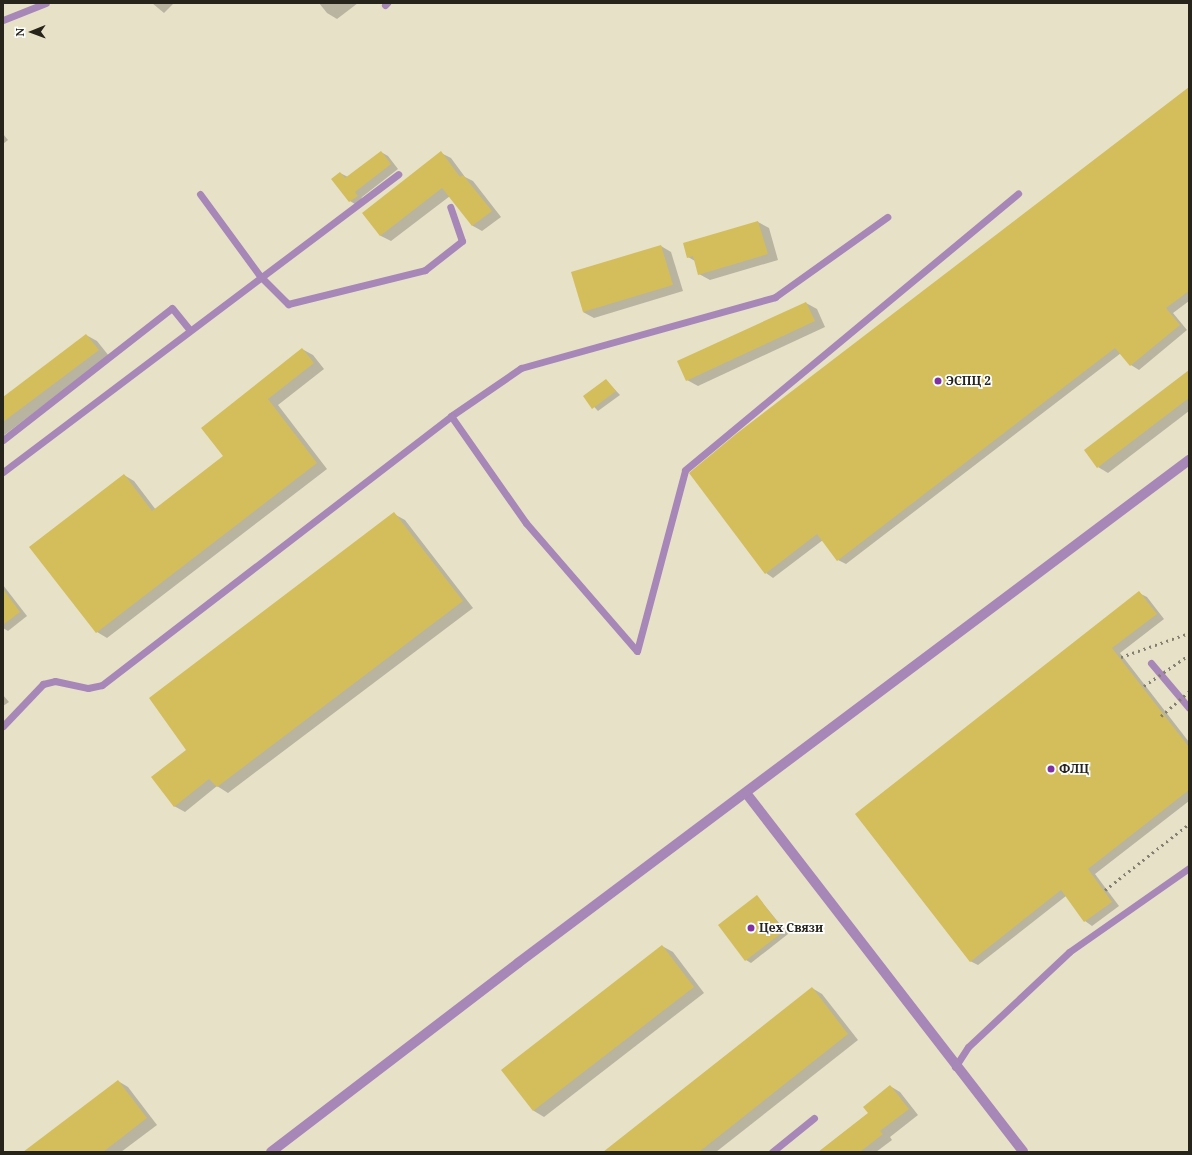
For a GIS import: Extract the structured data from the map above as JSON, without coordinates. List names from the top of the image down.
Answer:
{
  "places": ["ЭСПЦ 2", "ФЛЦ", "Цех Связи"],
  "north": "left"
}
